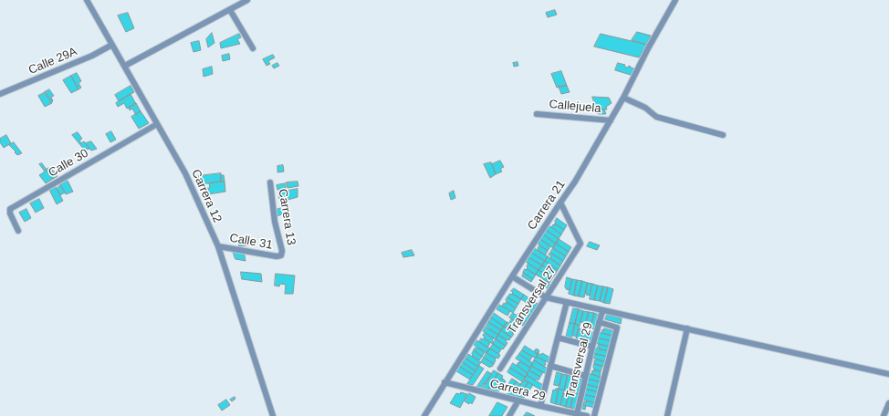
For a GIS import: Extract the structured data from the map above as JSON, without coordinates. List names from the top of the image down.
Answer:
{
  "streets": {
    "street": [
      "Calle 29A",
      "Callejuela",
      "Calle 30",
      "Carrera 12",
      "Carrera 21",
      "Carrera 13",
      "Calle 31",
      "Transversal 27",
      "Transversal 29",
      "Carrera 29"
    ]
  },
  "crossings": [
    ["Calle 29A", "Carrera 12"],
    ["Callejuela", "Carrera 21"],
    ["Calle 30", "Carrera 12"],
    ["Carrera 12", "Calle 31"],
    ["Carrera 21", "Transversal 27"],
    ["Carrera 21", "Carrera 29"],
    ["Carrera 13", "Calle 31"],
    ["Transversal 29", "Carrera 29"]
  ]
}
